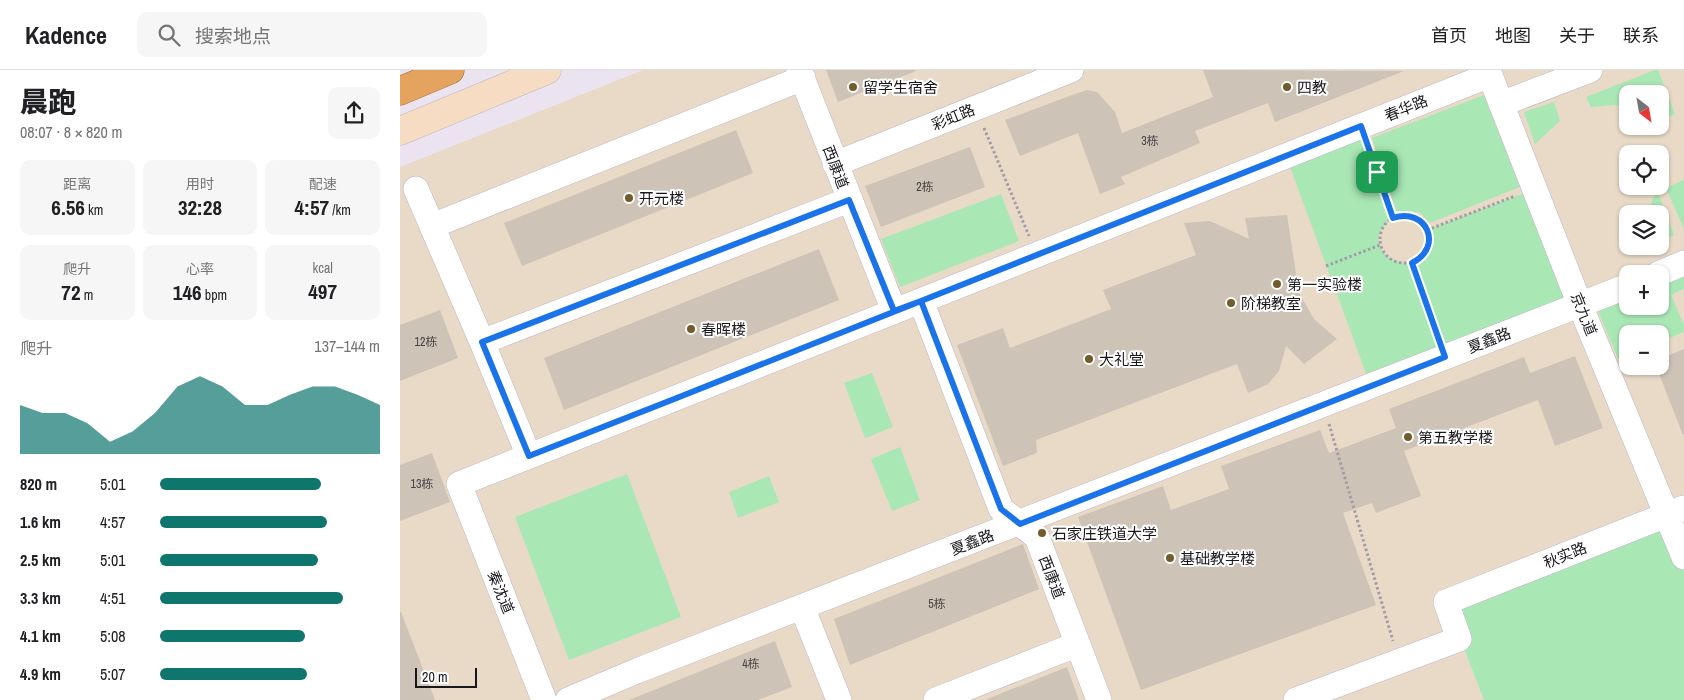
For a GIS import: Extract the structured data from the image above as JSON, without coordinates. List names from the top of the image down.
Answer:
{
  "streets": {
    "street": [
      "春华路",
      "彩虹路",
      "西康道",
      "京九道",
      "夏鑫路",
      "秋实路",
      "秦沈道"
    ]
  },
  "crossings": [
    ["春华路", "西康道"],
    ["春华路", "京九道"],
    ["春华路", "秦沈道"],
    ["彩虹路", "西康道"],
    ["西康道", "夏鑫路"],
    ["京九道", "夏鑫路"],
    ["京九道", "秋实路"]
  ],
  "places": [
    "留学生宿舍",
    "四教",
    "开元楼",
    "第一实验楼",
    "阶梯教室",
    "春晖楼",
    "大礼堂",
    "第五教学楼",
    "石家庄铁道大学",
    "基础教学楼"
  ],
  "house_numbers": [
    "3栋",
    "2栋",
    "12栋",
    "13栋",
    "5栋",
    "4栋"
  ],
  "scale_bar": "20 m",
  "north": "bottom right",
  "page": {
    "header": "Kadence",
    "search": "搜索地点",
    "nav": [
      "首页",
      "地图",
      "关于",
      "联系"
    ],
    "heading": ["晨跑", "08:07 · 8 × 820 m"],
    "map_buttons": ["+", "−"],
    "stats": [
      ["距离", "6.56 km"],
      ["用时", "32:28"],
      ["配速", "4:57 /km"],
      ["爬升", "72 m"],
      ["心率", "146 bpm"],
      ["kcal", "497"]
    ],
    "chart": ["爬升", "137–144 m"],
    "list": [
      {
        "name": "820 m",
        "note": "5:01"
      },
      {
        "name": "1.6 km",
        "note": "4:57"
      },
      {
        "name": "2.5 km",
        "note": "5:01"
      },
      {
        "name": "3.3 km",
        "note": "4:51"
      },
      {
        "name": "4.1 km",
        "note": "5:08"
      },
      {
        "name": "4.9 km",
        "note": "5:07"
      }
    ],
    "scale": "20 m"
  }
}
